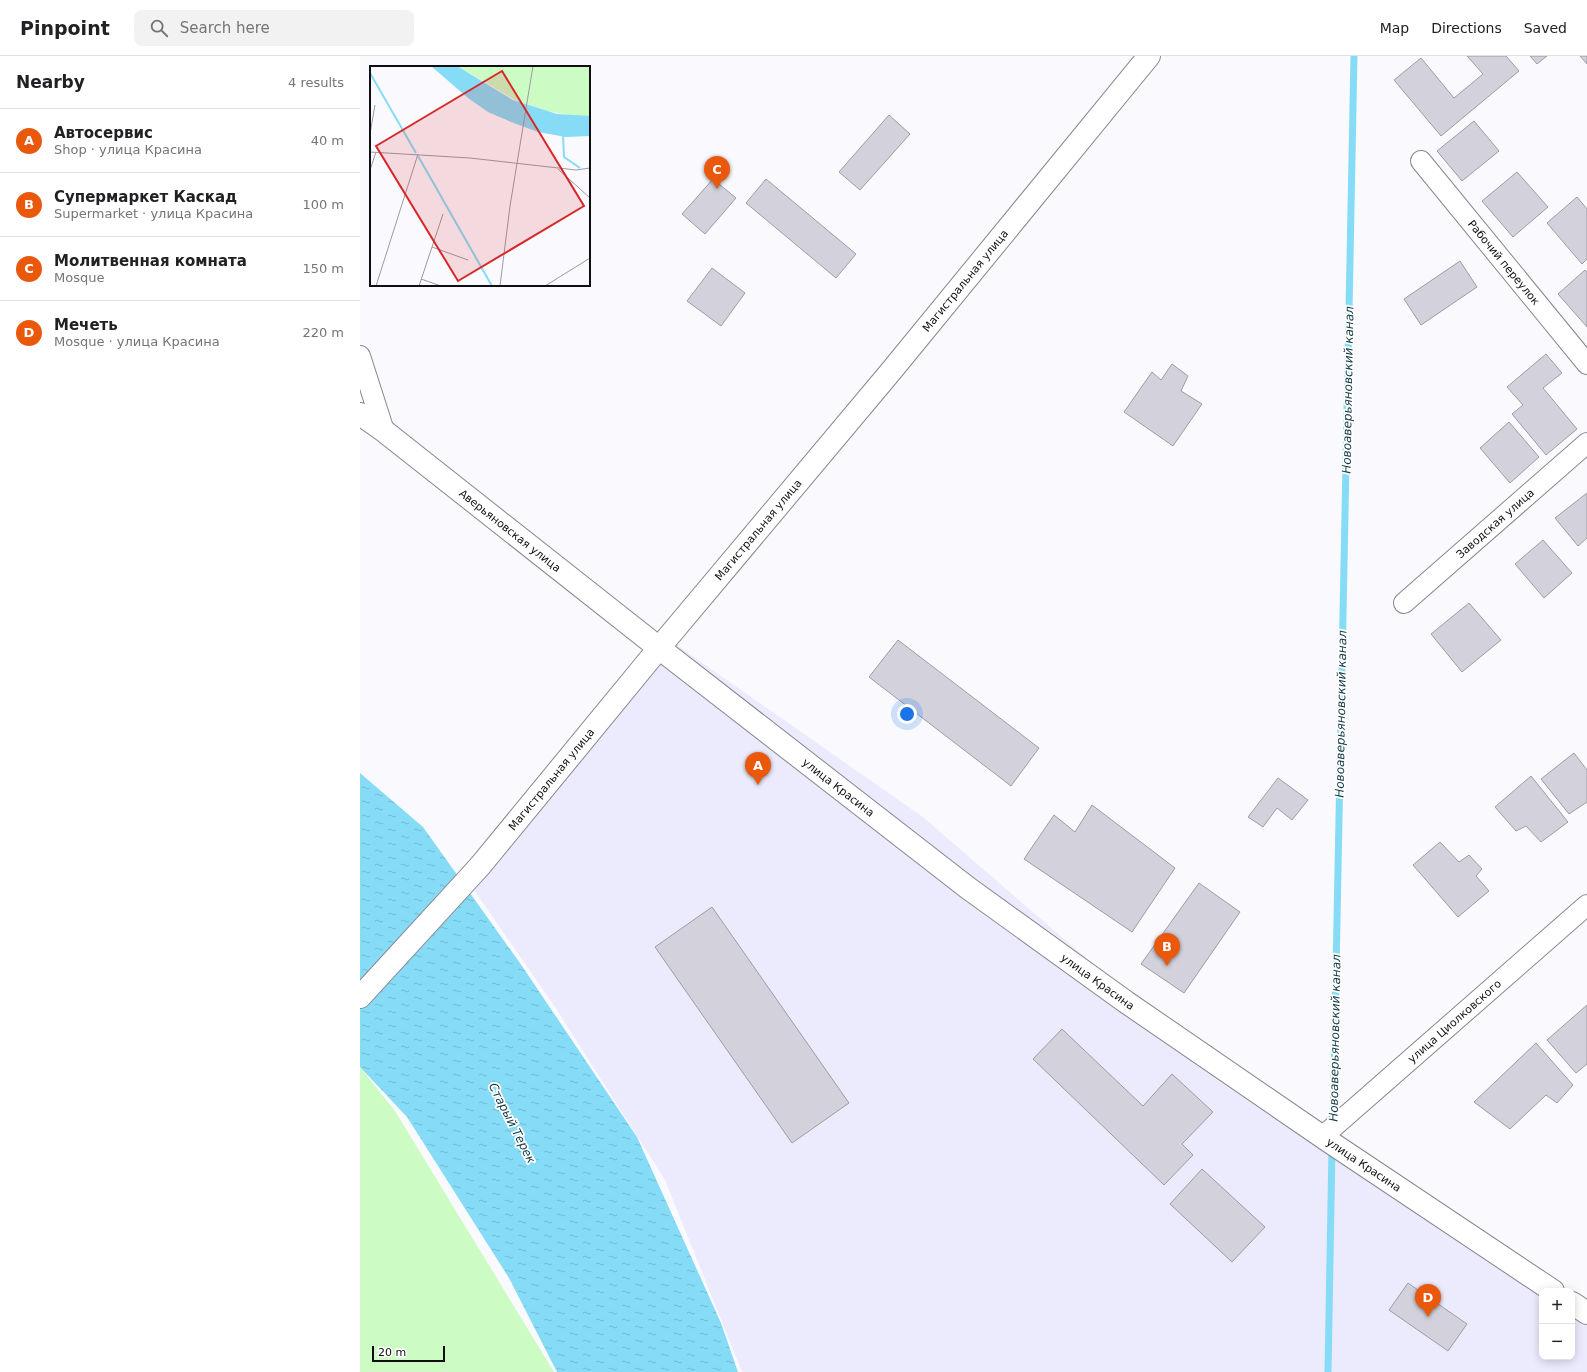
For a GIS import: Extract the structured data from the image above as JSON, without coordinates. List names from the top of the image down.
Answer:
{
  "streets": {
    "street": [
      "Рабочий переулок",
      "Магистральная улица",
      "Заводская улица",
      "Аверьяновская улица",
      "улица Красина",
      "улица Циолковского"
    ]
  },
  "crossings": [
    ["Магистральная улица", "Аверьяновская улица"],
    ["Магистральная улица", "улица Красина"],
    ["Аверьяновская улица", "улица Красина"],
    ["улица Красина", "улица Циолковского"]
  ],
  "water": ["Новоаверьяновский канал", "Старый Терек"],
  "scale_bar": "20 m",
  "page": {
    "header": "Pinpoint",
    "search": "Search here",
    "nav": ["Map", "Directions", "Saved"],
    "heading": ["Nearby", "4 results"],
    "list": [
      {
        "mark": "A",
        "name": "Автосервис",
        "note": "Shop · улица Красина",
        "value": "40 m"
      },
      {
        "mark": "B",
        "name": "Супермаркет Каскад",
        "note": "Supermarket · улица Красина",
        "value": "100 m"
      },
      {
        "mark": "C",
        "name": "Молитвенная комната",
        "note": "Mosque",
        "value": "150 m"
      },
      {
        "mark": "D",
        "name": "Мечеть",
        "note": "Mosque · улица Красина",
        "value": "220 m"
      }
    ],
    "pins": [
      "C",
      "A",
      "B",
      "D"
    ],
    "map_buttons": ["+", "−"],
    "scale": "20 m"
  }
}
